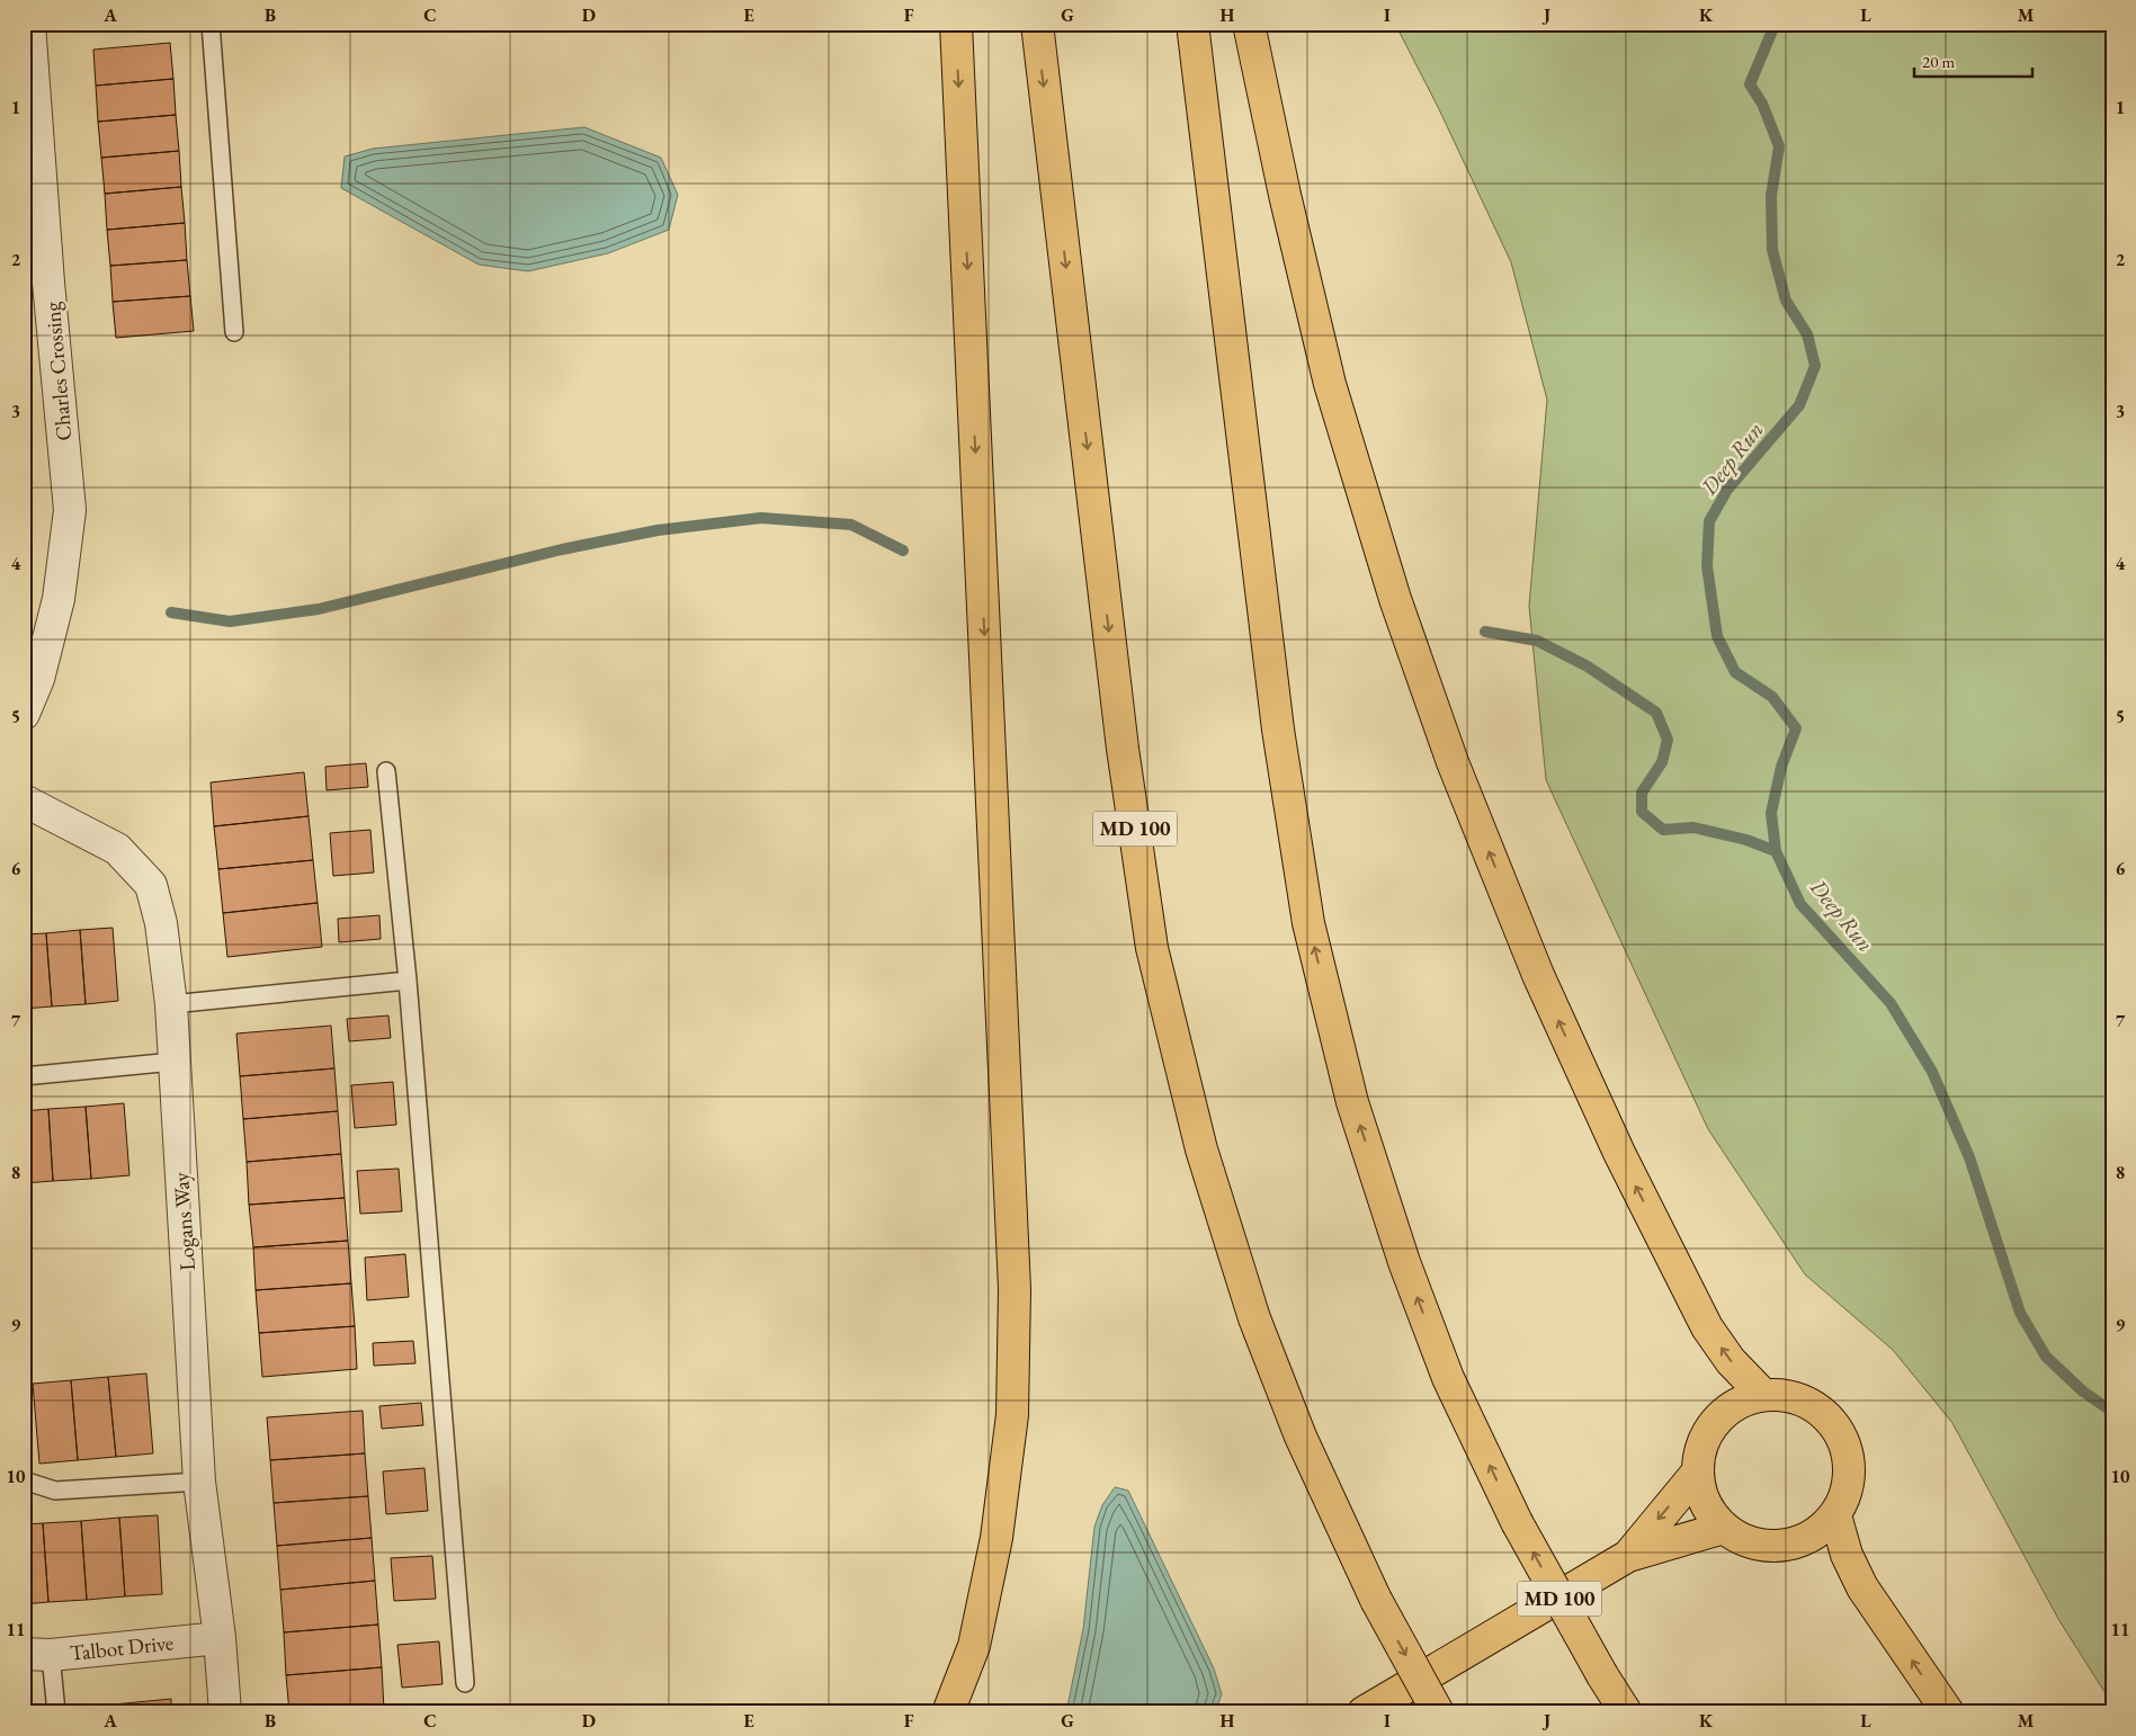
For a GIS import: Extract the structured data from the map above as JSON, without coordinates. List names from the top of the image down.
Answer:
{
  "streets": {
    "main road": ["MD 100"],
    "street": ["Charles Crossing", "Logans Way", "Talbot Drive"]
  },
  "crossings": [
    ["Logans Way", "Talbot Drive"]
  ],
  "water": ["Deep Run"],
  "scale_bar": "20 m",
  "grid": {
    "columns": [
      "A",
      "B",
      "C",
      "D",
      "E",
      "F",
      "G",
      "H",
      "I",
      "J",
      "K",
      "L",
      "M"
    ],
    "rows": [
      "1",
      "2",
      "3",
      "4",
      "5",
      "6",
      "7",
      "8",
      "9",
      "10",
      "11"
    ]
  }
}
